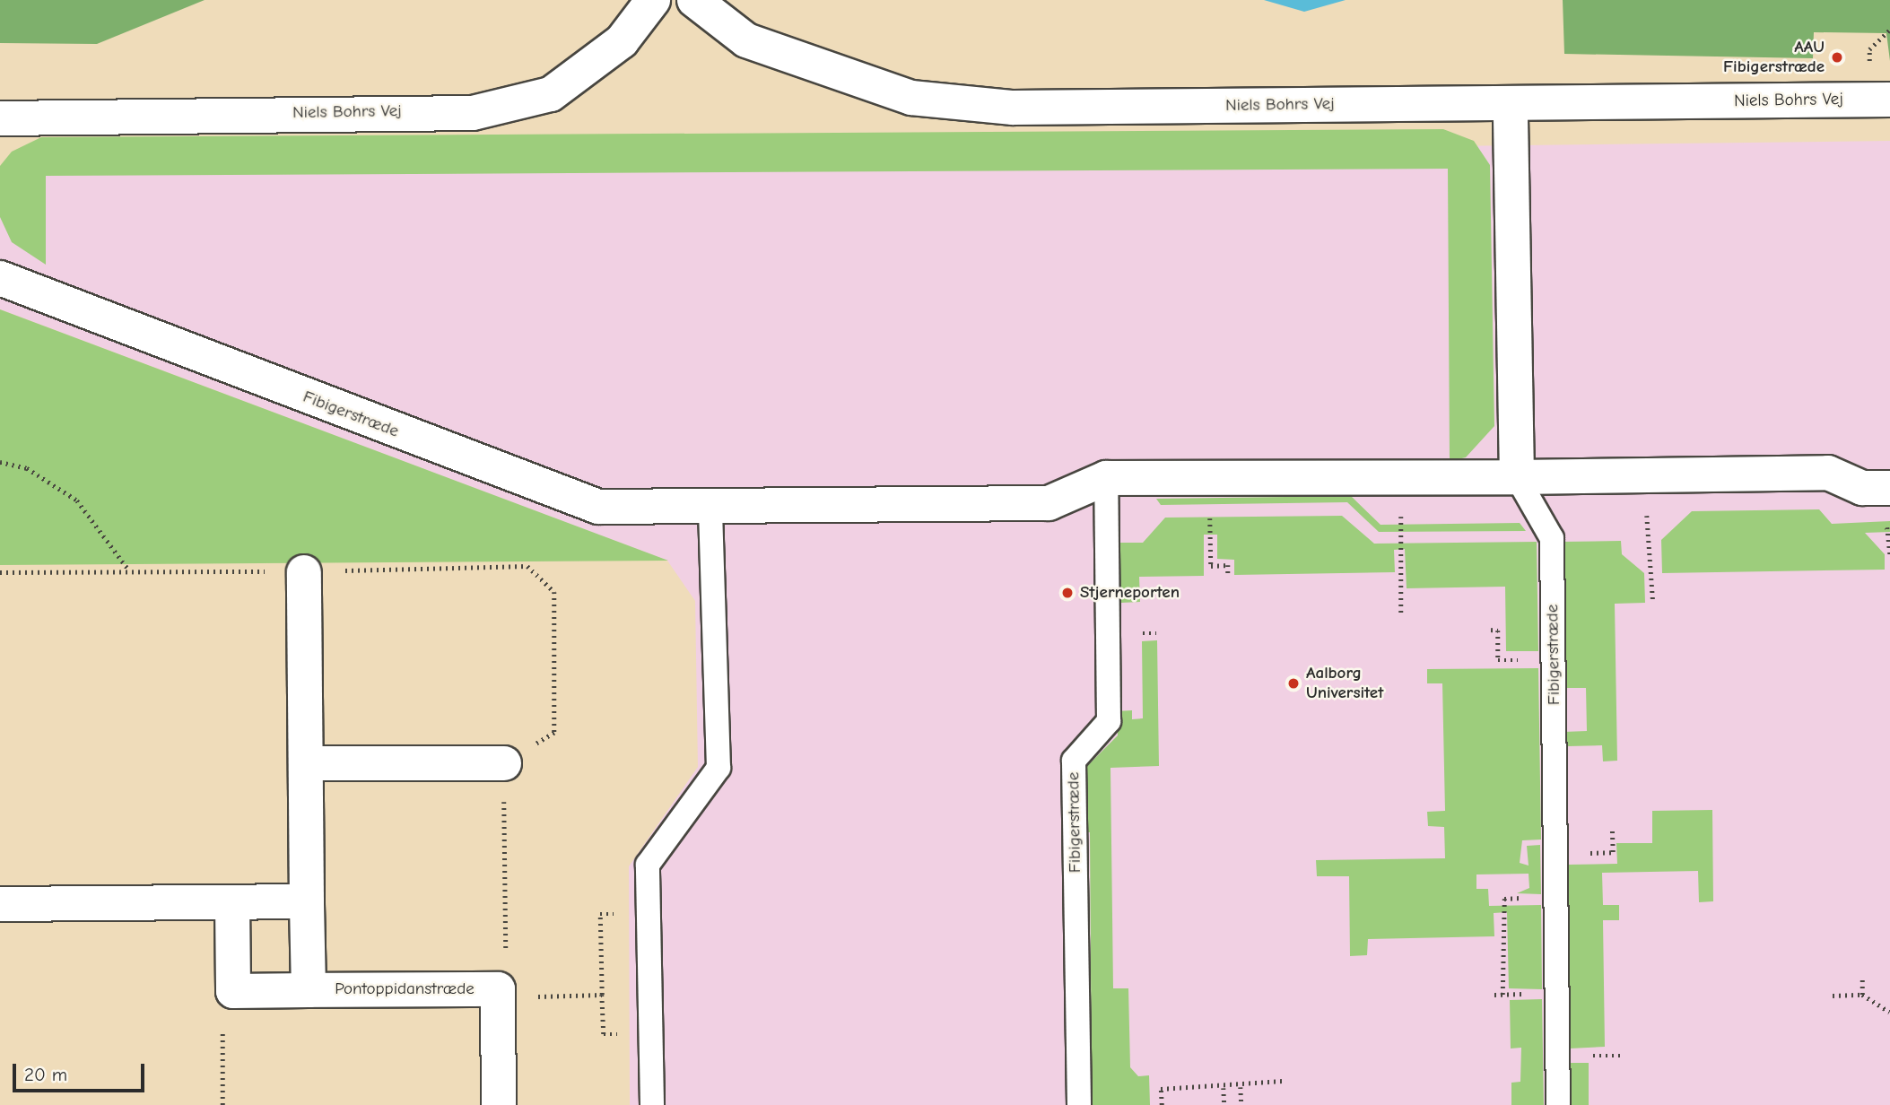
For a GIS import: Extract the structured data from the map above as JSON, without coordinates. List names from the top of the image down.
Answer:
{
  "streets": {
    "street": ["Niels Bohrs Vej", "Fibigerstræde", "Pontoppidanstræde"]
  },
  "crossings": [
    ["Niels Bohrs Vej", "Fibigerstræde"]
  ],
  "places": ["AAU Fibigerstræde", "Stjerneporten", "Aalborg Universitet"],
  "scale_bar": "20 m"
}
